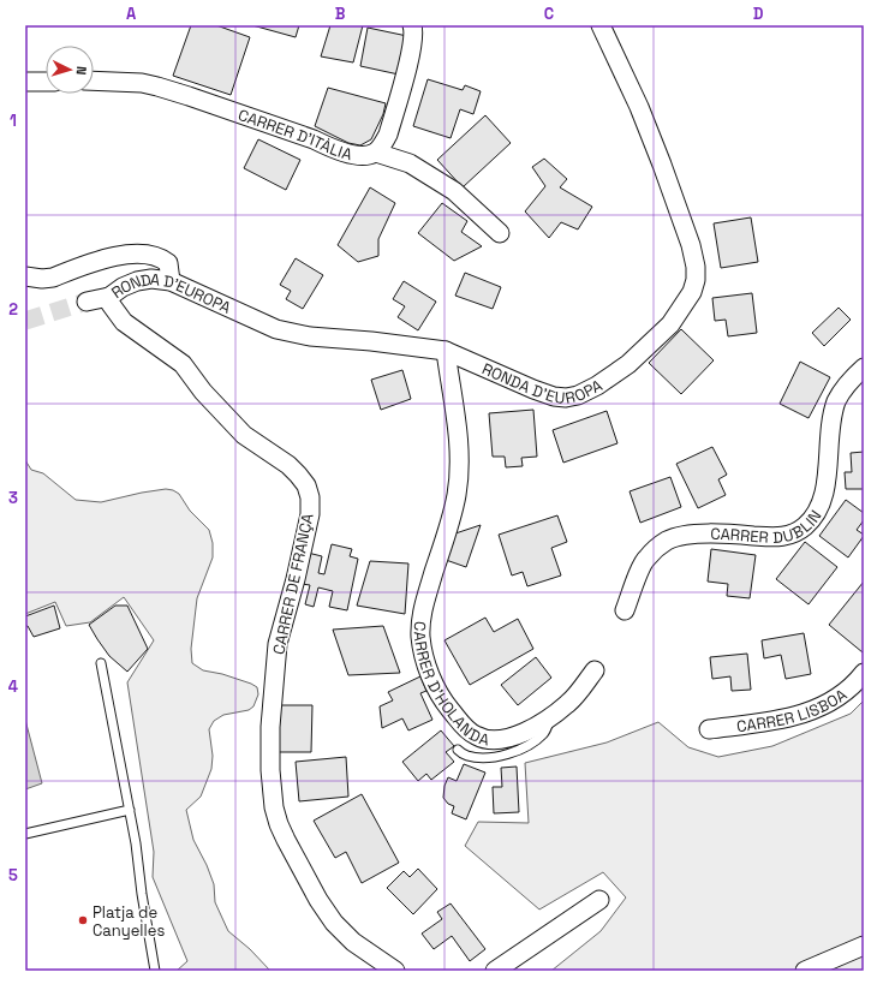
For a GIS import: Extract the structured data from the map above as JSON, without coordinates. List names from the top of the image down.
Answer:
{
  "streets": {
    "street": [
      "CARRER D'ITÀLIA",
      "RONDA D'EUROPA",
      "CARRER DUBLIN",
      "CARRER DE FRANÇA",
      "CARRER D'HOLANDA",
      "CARRER LISBOA"
    ]
  },
  "crossings": [
    ["RONDA D'EUROPA", "CARRER DE FRANÇA"],
    ["RONDA D'EUROPA", "CARRER D'HOLANDA"]
  ],
  "places": ["Platja de Canyelles"],
  "north": "right",
  "grid": {
    "columns": [
      "A",
      "B",
      "C",
      "D"
    ],
    "rows": [
      "1",
      "2",
      "3",
      "4",
      "5"
    ]
  }
}
